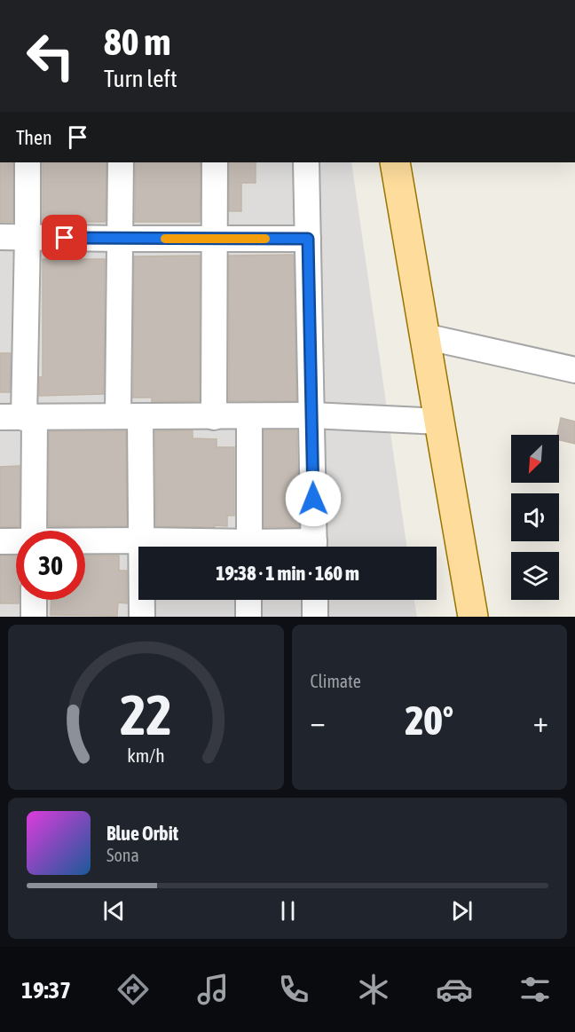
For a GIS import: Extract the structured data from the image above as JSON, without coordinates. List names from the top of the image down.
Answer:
{
  "north": "bottom left",
  "page": {
    "turn": ["80 m", "Turn left"],
    "then": "Then",
    "limit": "30",
    "trip": "19:38 · 1 min · 160 m",
    "tile": "Climate",
    "heat": ["−", "20°", "+"],
    "song": ["Blue Orbit", "Sona"],
    "tabs": "19:37",
    "gauge": ["22", "km/h"]
  }
}
